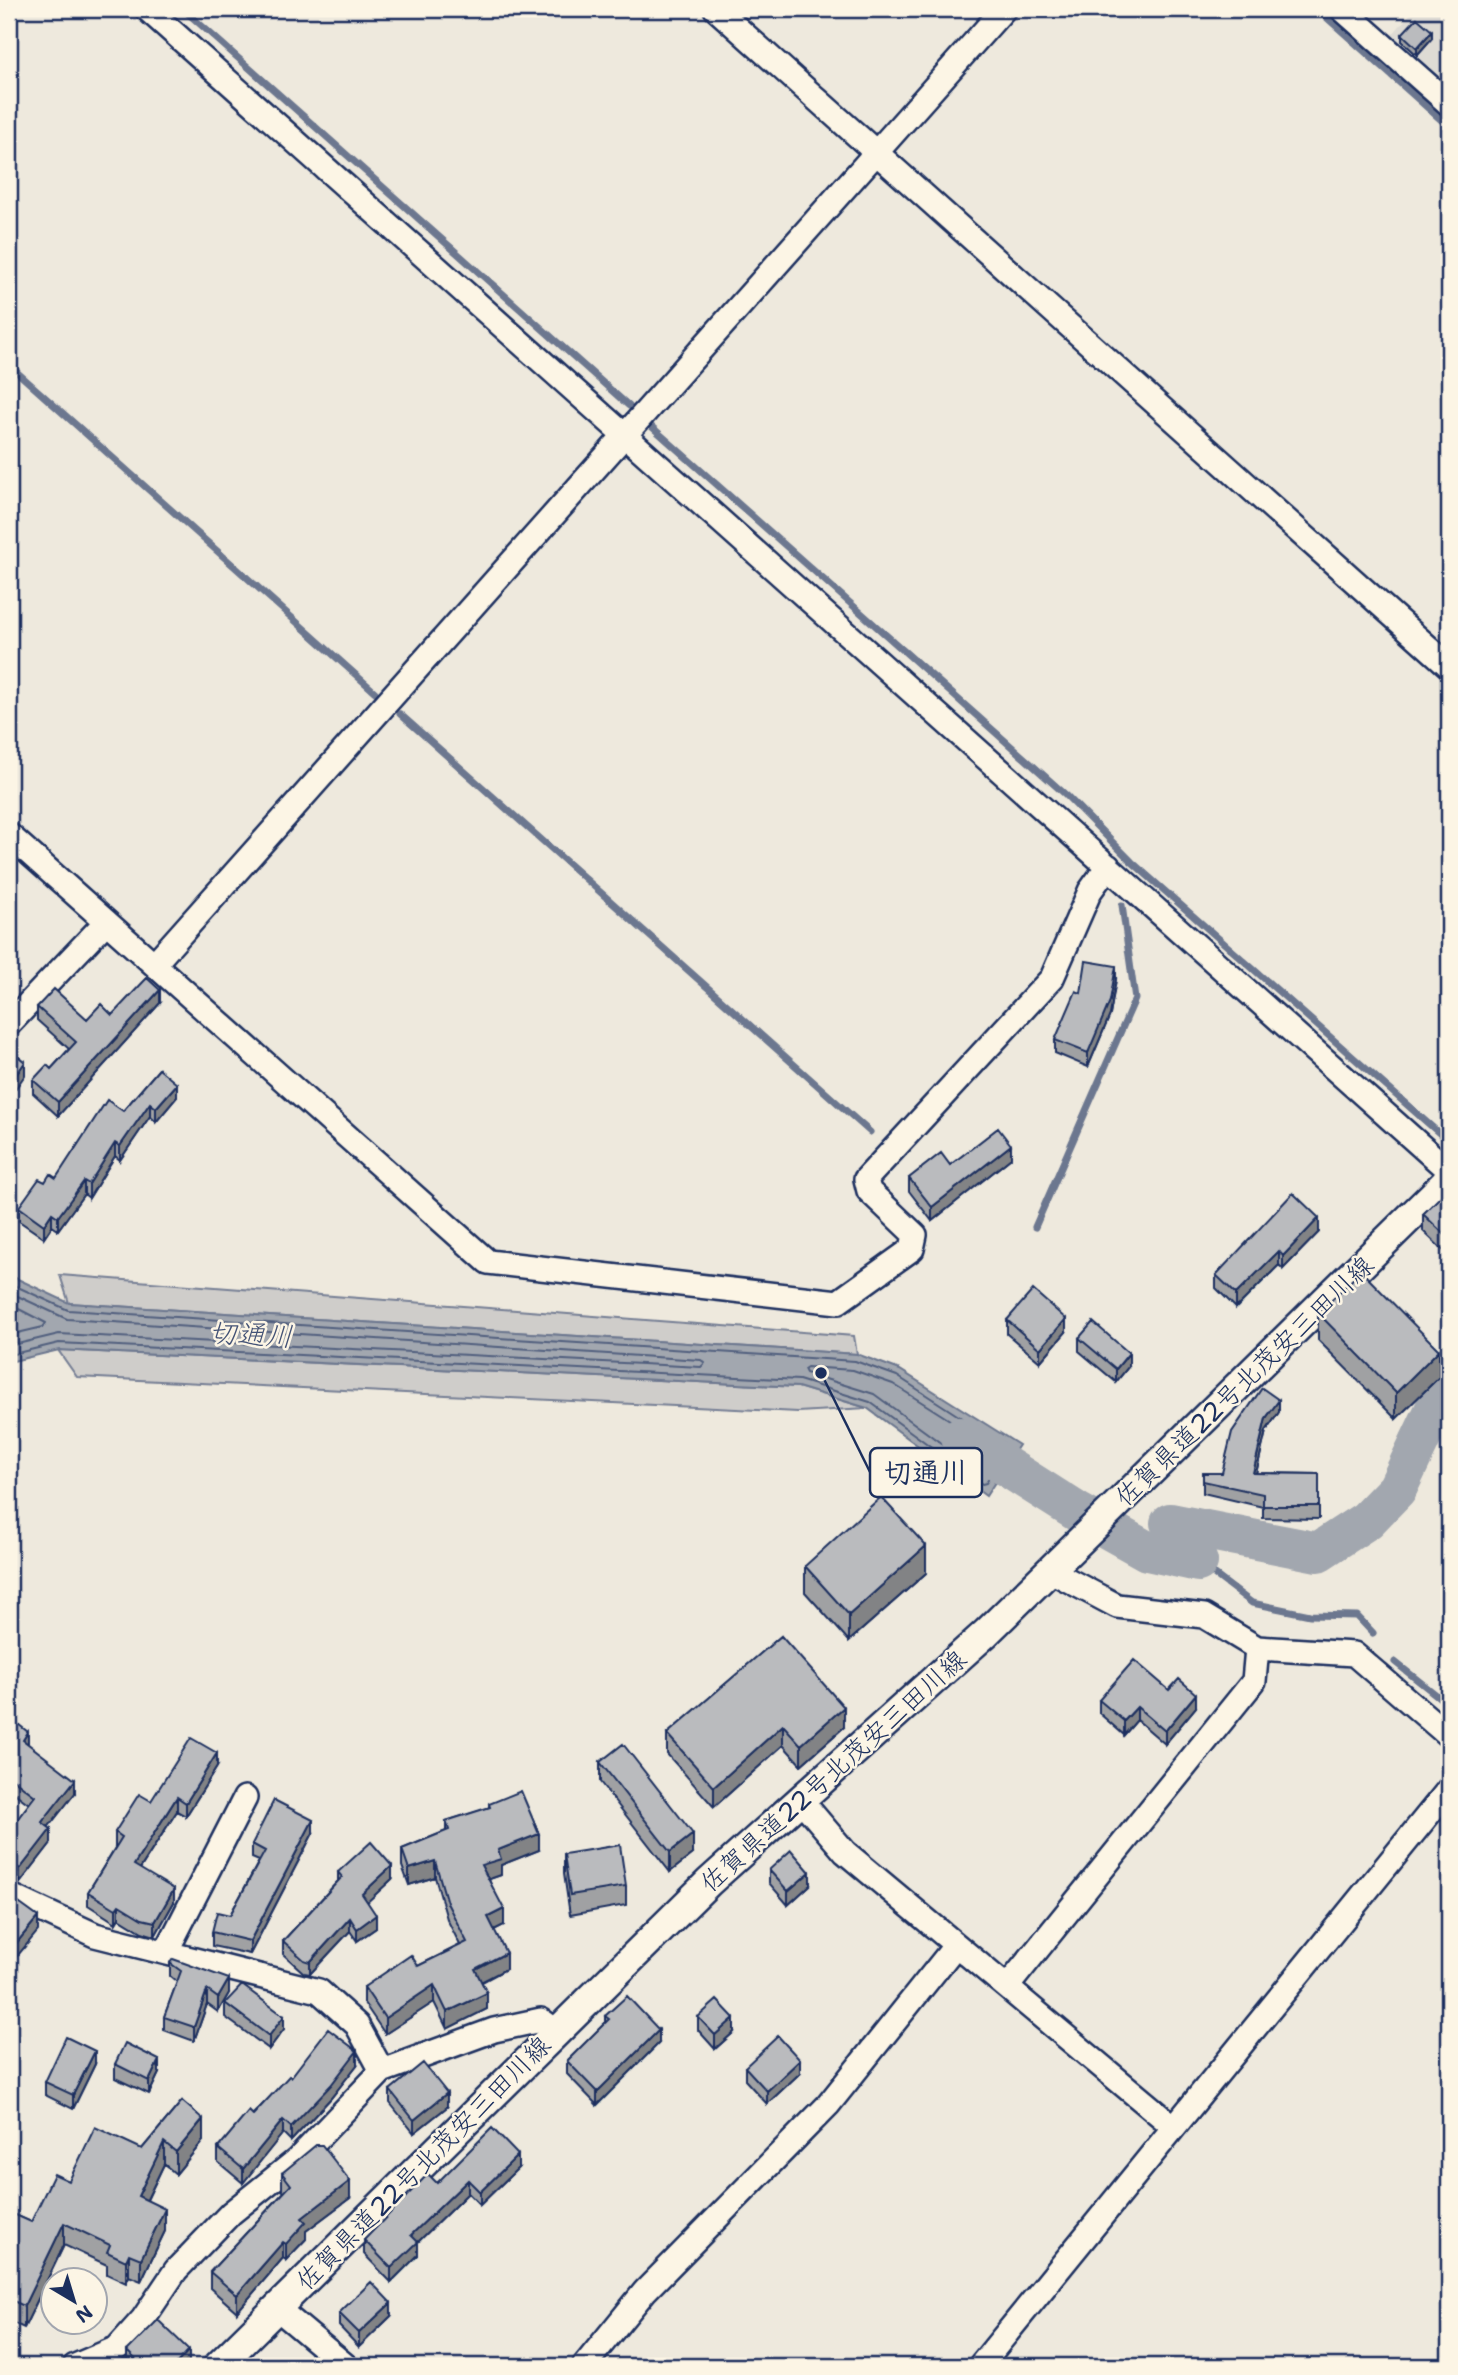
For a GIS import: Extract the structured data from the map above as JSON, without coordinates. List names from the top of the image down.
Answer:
{
  "streets": {
    "main road": ["佐賀県道22号北茂安三田川線"]
  },
  "water": ["切通川"],
  "places": ["切通川"],
  "north": "bottom right"
}
